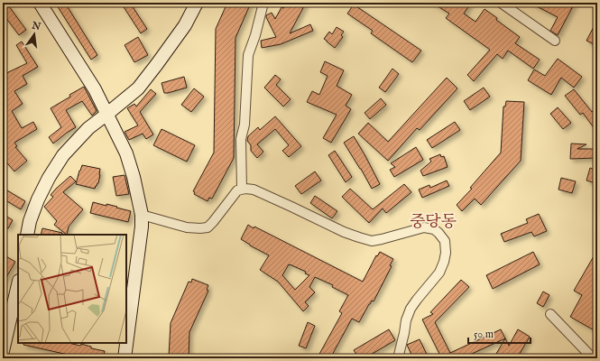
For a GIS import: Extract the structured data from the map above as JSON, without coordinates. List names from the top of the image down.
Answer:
{
  "districts": ["중당동"],
  "scale_bar": "50 m",
  "north": "top"
}
